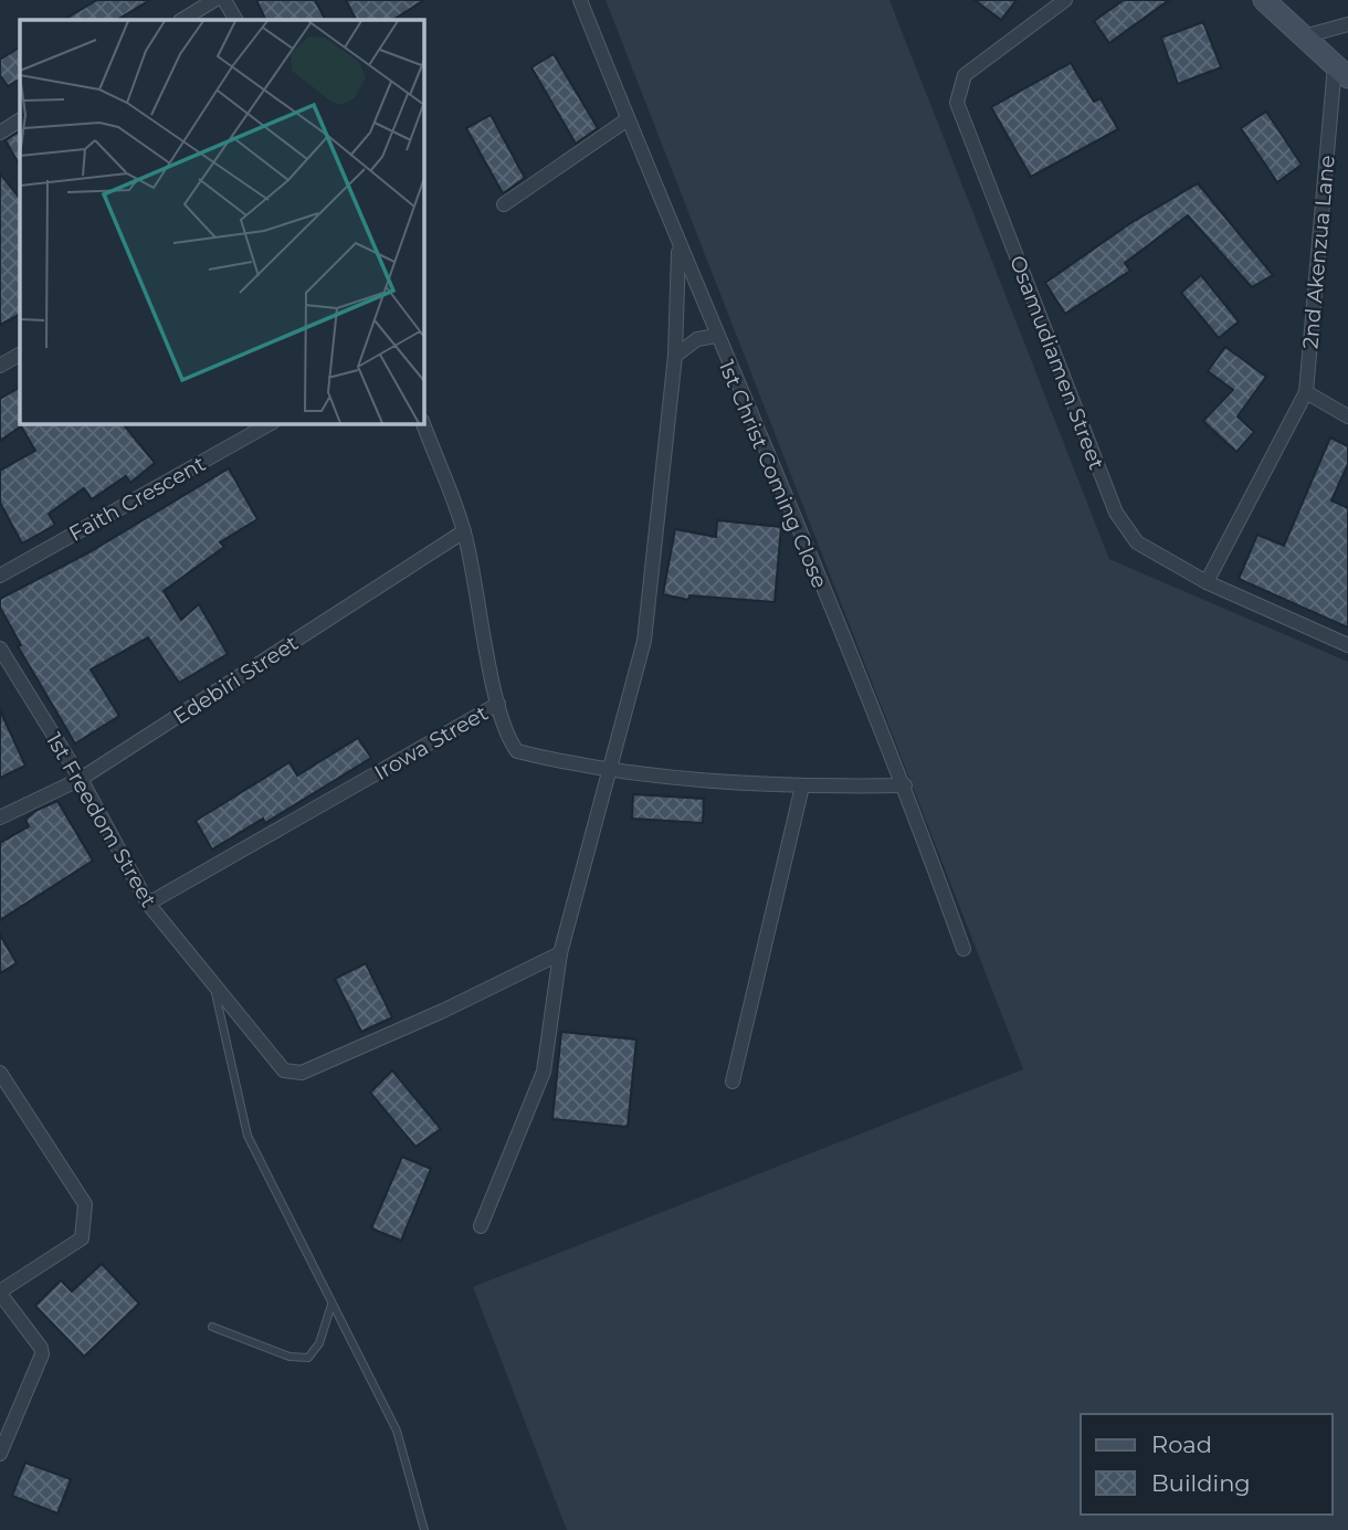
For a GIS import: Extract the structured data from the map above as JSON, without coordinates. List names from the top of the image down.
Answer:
{
  "streets": {
    "street": [
      "2nd Akenzua Lane",
      "Osamudiamen Street",
      "1st Christ Coming Close",
      "Faith Crescent",
      "Edebiri Street",
      "Irowa Street",
      "1st Freedom Street"
    ]
  },
  "crossings": [
    ["2nd Akenzua Lane", "Osamudiamen Street"],
    ["Edebiri Street", "Irowa Street"],
    ["Edebiri Street", "1st Freedom Street"],
    ["Irowa Street", "1st Freedom Street"]
  ],
  "legend": ["Road", "Building"]
}
